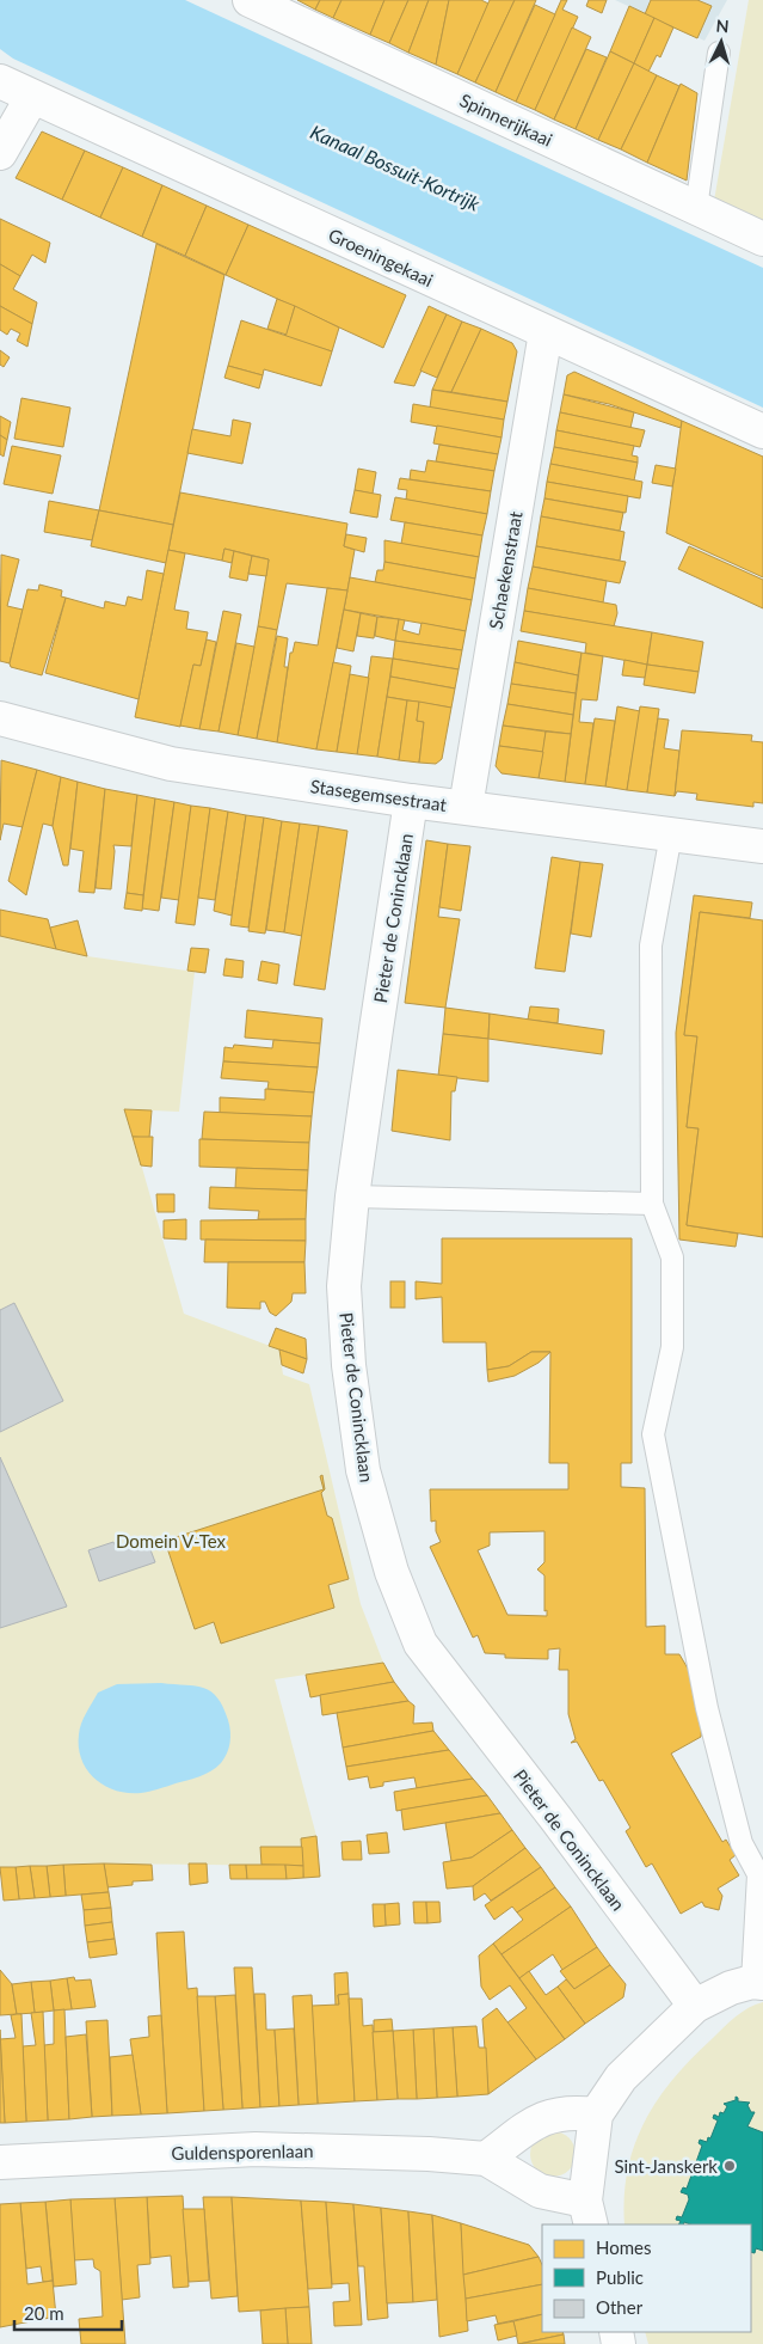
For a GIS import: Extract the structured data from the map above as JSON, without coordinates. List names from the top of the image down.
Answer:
{
  "streets": {
    "street": [
      "Spinnerijkaai",
      "Groeningekaai",
      "Schaekenstraat",
      "Stasegemsestraat",
      "Pieter de Conincklaan",
      "Guldensporenlaan"
    ]
  },
  "crossings": [
    ["Groeningekaai", "Schaekenstraat"],
    ["Schaekenstraat", "Stasegemsestraat"],
    ["Stasegemsestraat", "Pieter de Conincklaan"]
  ],
  "water": ["Kanaal Bossuit-Kortrijk"],
  "parks": ["Domein V-Tex"],
  "places": ["Sint-Janskerk"],
  "legend": ["Homes", "Public", "Other"],
  "scale_bar": "20 m",
  "north": "top"
}
